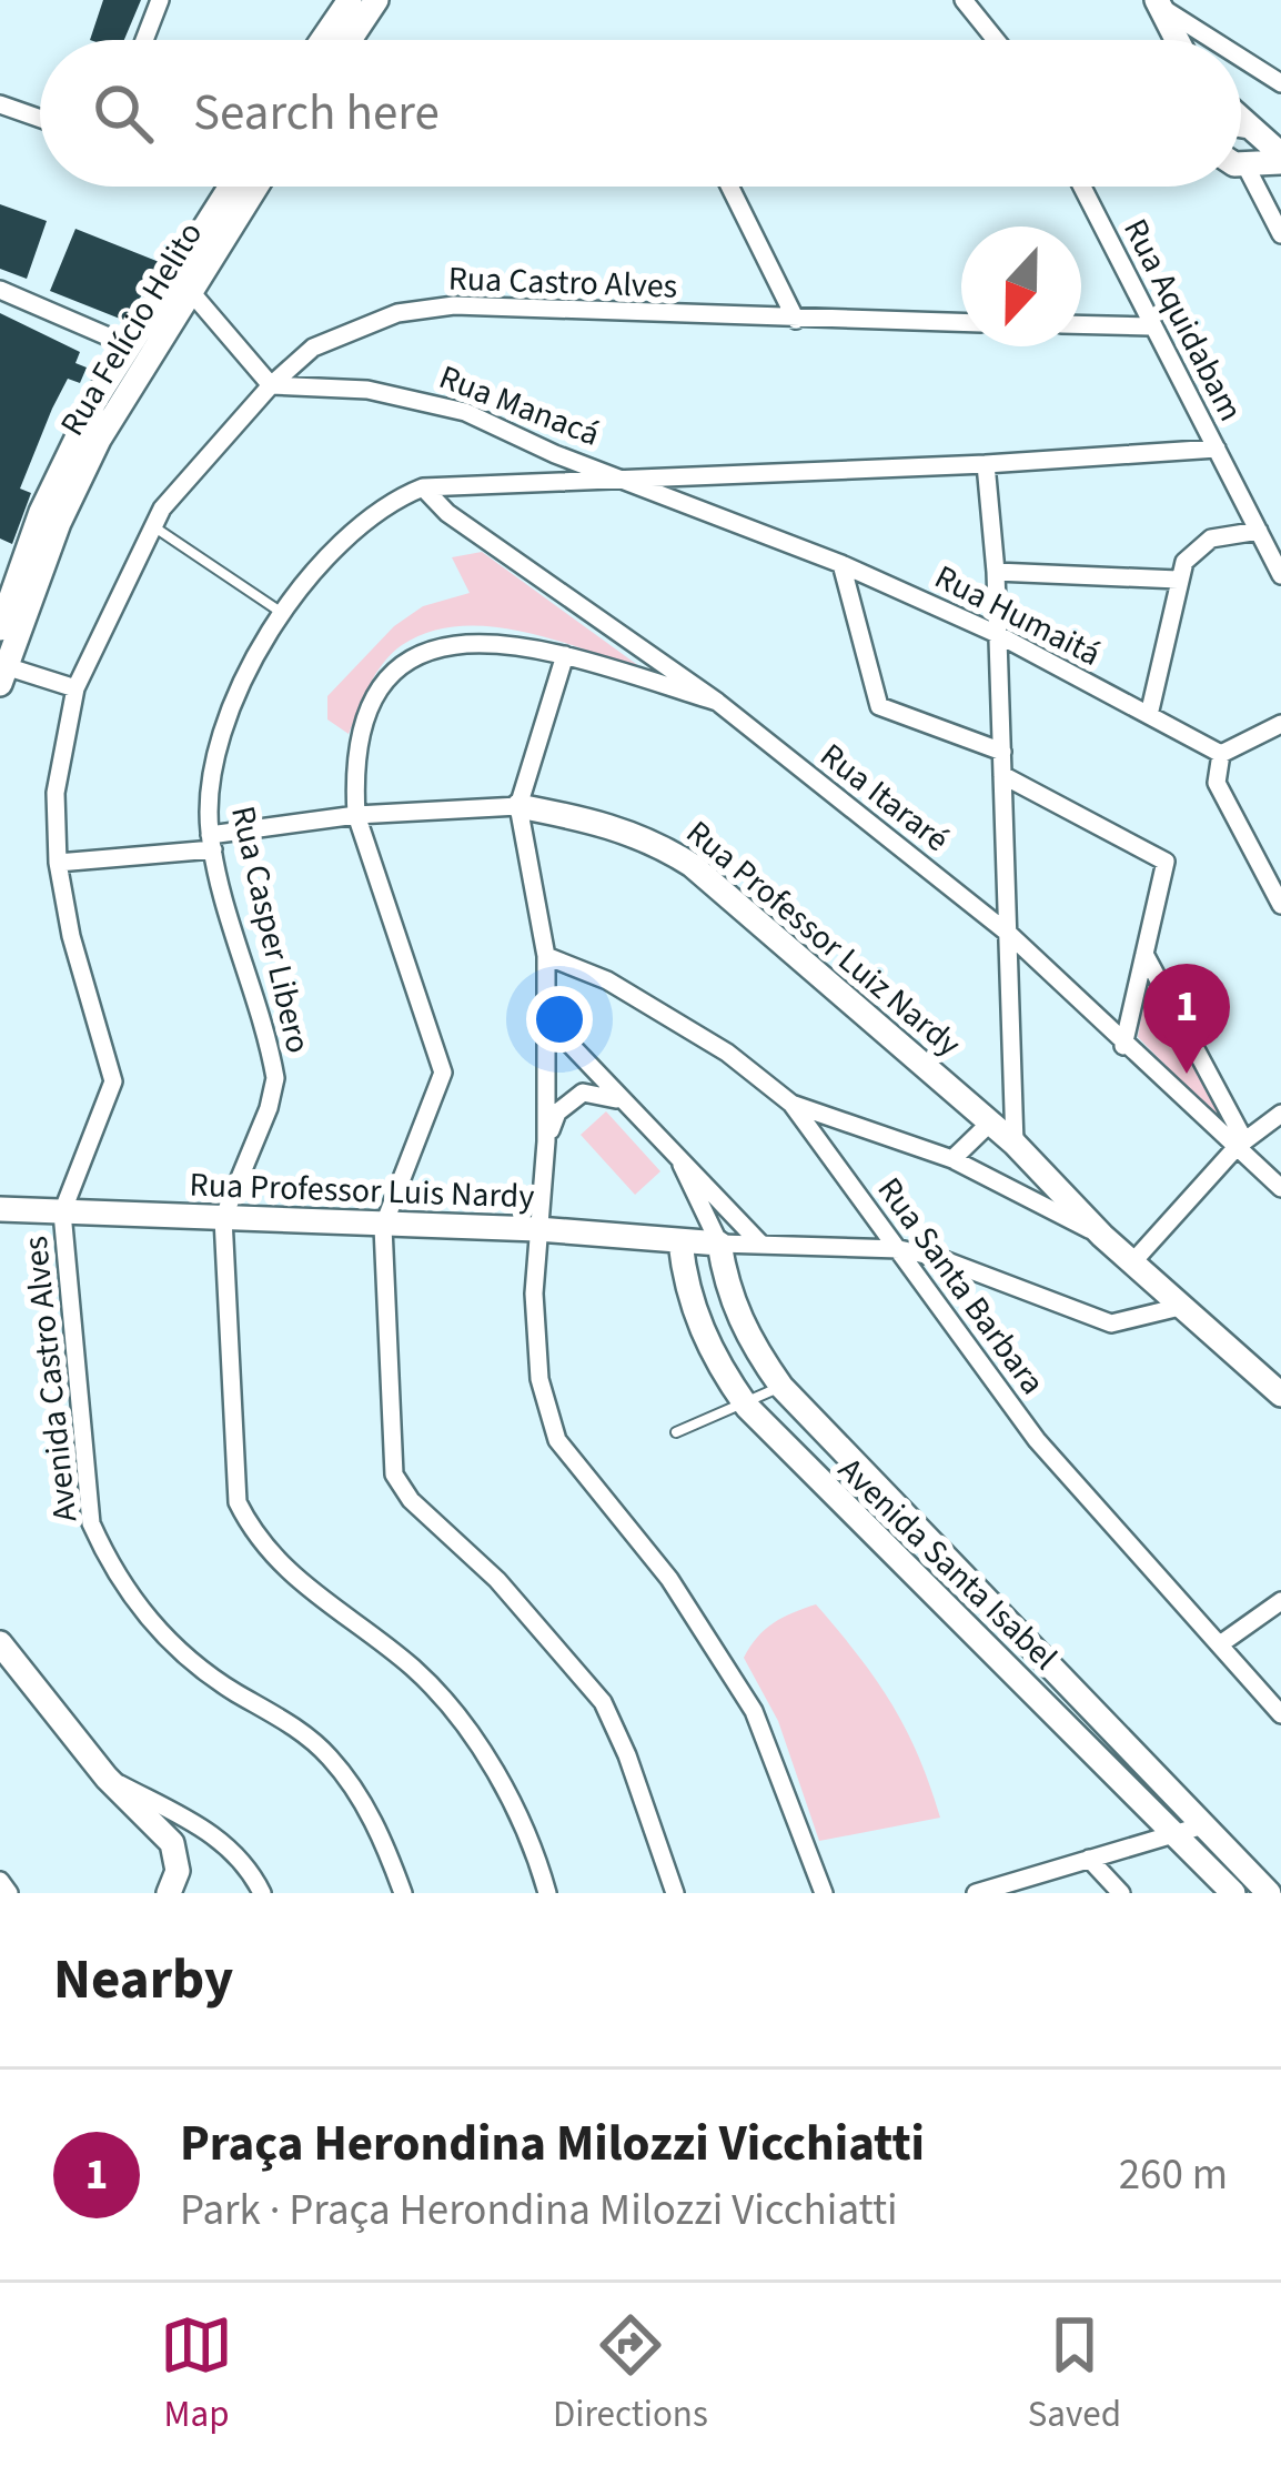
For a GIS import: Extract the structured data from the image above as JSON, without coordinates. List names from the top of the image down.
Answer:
{
  "streets": {
    "main road": [
      "Rua Felício Helito",
      "Rua Professor Luiz Nardy",
      "Rua Professor Luis Nardy",
      "Avenida Santa Isabel"
    ],
    "street": [
      "Rua Castro Alves",
      "Rua Aquidabam",
      "Rua Manacá",
      "Rua Humaitá",
      "Rua Itararé",
      "Rua Casper Libero",
      "Rua Santa Barbara",
      "Avenida Castro Alves"
    ]
  },
  "crossings": [
    ["Rua Castro Alves", "Rua Manacá"],
    ["Rua Castro Alves", "Rua Professor Luiz Nardy"],
    ["Rua Castro Alves", "Rua Professor Luis Nardy"],
    ["Rua Castro Alves", "Avenida Castro Alves"],
    ["Rua Aquidabam", "Rua Casper Libero"],
    ["Rua Manacá", "Rua Humaitá"],
    ["Rua Manacá", "Rua Casper Libero"],
    ["Rua Humaitá", "Rua Casper Libero"],
    ["Rua Itararé", "Rua Casper Libero"],
    ["Rua Casper Libero", "Rua Professor Luiz Nardy"],
    ["Rua Casper Libero", "Rua Professor Luis Nardy"],
    ["Rua Professor Luis Nardy", "Avenida Castro Alves"],
    ["Rua Professor Luis Nardy", "Avenida Santa Isabel"]
  ],
  "north": "bottom",
  "page": {
    "search": "Search here",
    "pins": "1",
    "heading": "Nearby",
    "list": [
      {
        "mark": "1",
        "name": "Praça Herondina Milozzi Vicchiatti",
        "note": "Park · Praça Herondina Milozzi Vicchiatti",
        "value": "260 m"
      }
    ],
    "nav": ["Map", "Directions", "Saved"]
  }
}
